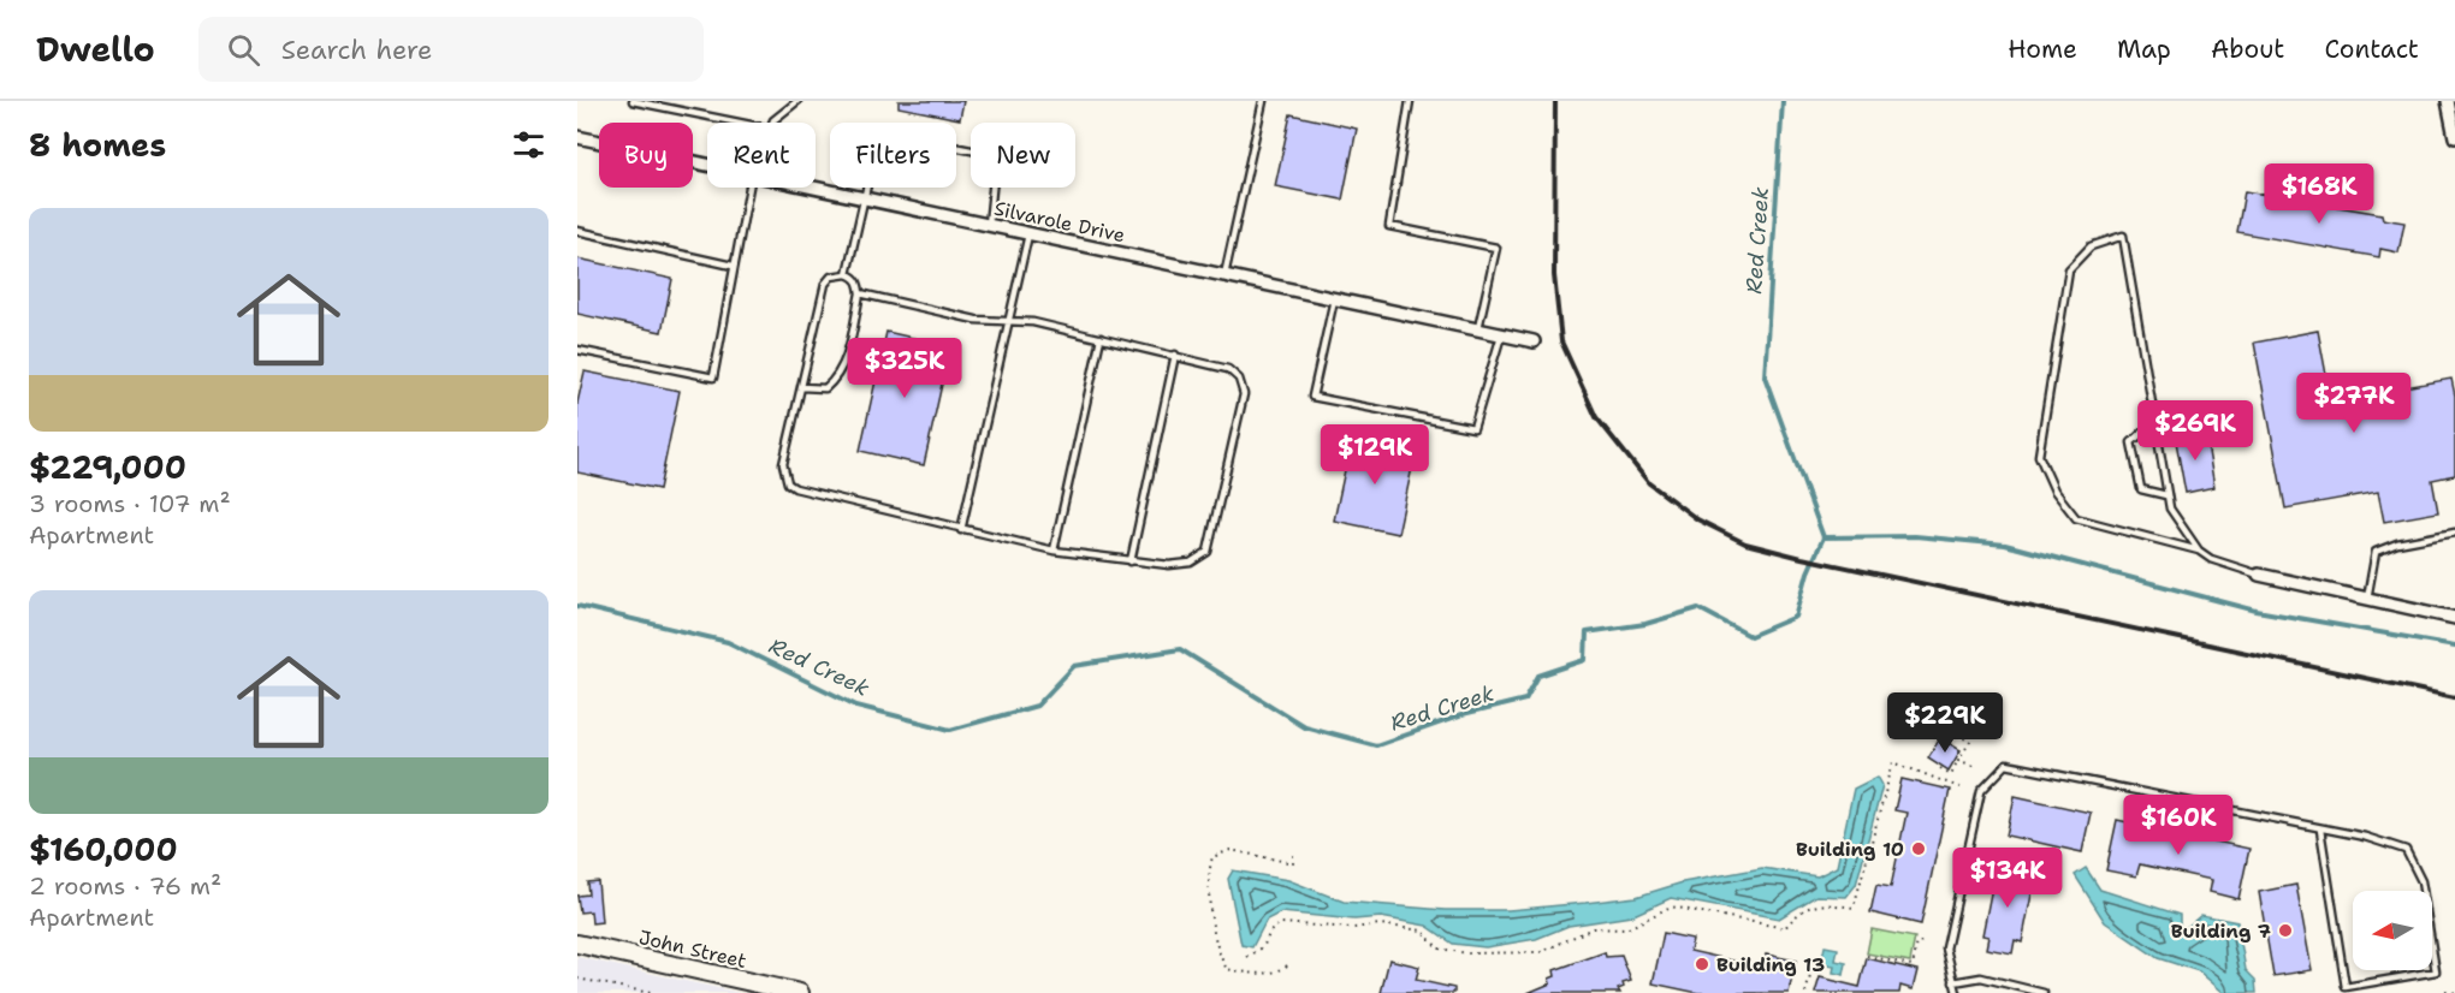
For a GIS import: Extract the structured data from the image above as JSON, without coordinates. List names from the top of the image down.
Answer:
{
  "streets": {
    "street": ["Silvarole Drive", "John Street"]
  },
  "water": ["Red Creek"],
  "places": ["Building 10", "Building 7", "Building 13"],
  "north": "left",
  "page": {
    "header": "Dwello",
    "search": "Search here",
    "nav": [
      "Home",
      "Map",
      "About",
      "Contact"
    ],
    "heading": "8 homes",
    "chip": [
      "Buy",
      "Rent",
      "Filters",
      "New"
    ],
    "price": [
      "$168K",
      "$325K",
      "$277K",
      "$269K",
      "$129K",
      "$229K",
      "$160K",
      "$134K"
    ],
    "list": [
      {
        "name": "$229,000",
        "note": "3 rooms · 107 m² · Apartment"
      },
      {
        "name": "$160,000",
        "note": "2 rooms · 76 m² · Apartment"
      }
    ]
  }
}
